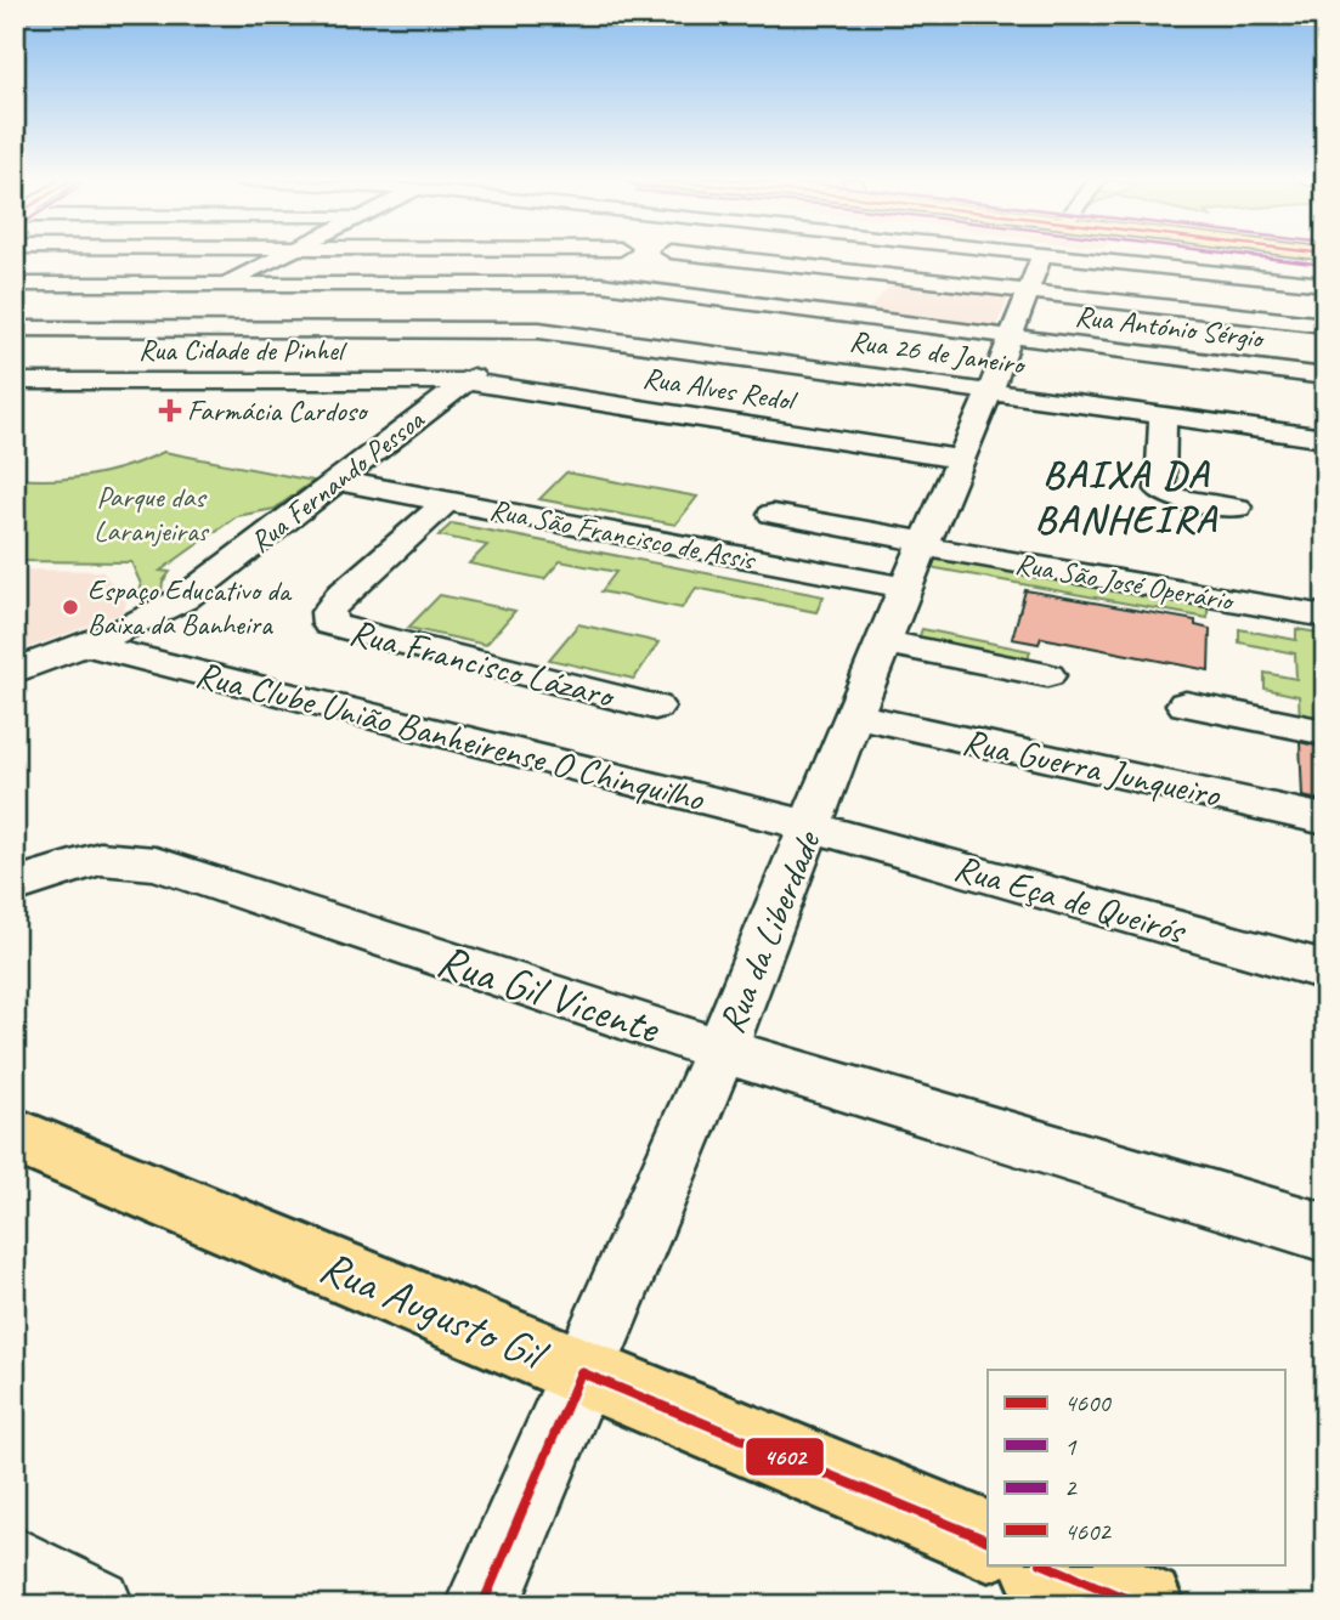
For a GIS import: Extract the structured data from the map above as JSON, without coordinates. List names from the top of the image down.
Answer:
{
  "streets": {
    "main road": ["Rua Augusto Gil"],
    "street": [
      "Rua António Sérgio",
      "Rua Cidade de Pinhel",
      "Rua 26 de Janeiro",
      "Rua Alves Redol",
      "Rua Fernando Pessoa",
      "Rua São Francisco de Assis",
      "Rua São José Operário",
      "Rua Francisco Lázaro",
      "Rua Clube União Banheirense O Chinquilho",
      "Rua Guerra Junqueiro",
      "Rua Eça de Queirós",
      "Rua da Liberdade",
      "Rua Gil Vicente"
    ]
  },
  "crossings": [
    ["Rua António Sérgio", "Rua Fernando Pessoa"],
    ["Rua António Sérgio", "Rua da Liberdade"],
    ["Rua Cidade de Pinhel", "Rua Alves Redol"],
    ["Rua Cidade de Pinhel", "Rua Fernando Pessoa"],
    ["Rua 26 de Janeiro", "Rua Fernando Pessoa"],
    ["Rua 26 de Janeiro", "Rua da Liberdade"],
    ["Rua Alves Redol", "Rua Fernando Pessoa"],
    ["Rua Alves Redol", "Rua da Liberdade"],
    ["Rua Fernando Pessoa", "Rua São Francisco de Assis"],
    ["Rua Fernando Pessoa", "Rua Clube União Banheirense O Chinquilho"],
    ["Rua São Francisco de Assis", "Rua Francisco Lázaro"],
    ["Rua São Francisco de Assis", "Rua da Liberdade"],
    ["Rua São José Operário", "Rua da Liberdade"],
    ["Rua Clube União Banheirense O Chinquilho", "Rua Eça de Queirós"],
    ["Rua Clube União Banheirense O Chinquilho", "Rua da Liberdade"],
    ["Rua Guerra Junqueiro", "Rua da Liberdade"],
    ["Rua Eça de Queirós", "Rua da Liberdade"],
    ["Rua da Liberdade", "Rua Gil Vicente"],
    ["Rua da Liberdade", "Rua Augusto Gil"]
  ],
  "districts": ["BAIXA DA BANHEIRA"],
  "parks": ["Parque das Laranjeiras"],
  "places": {
    "health": ["Farmácia Cardoso"],
    "other": ["Espaço Educativo da Baixa da Banheira"]
  },
  "lines": ["transit line 1", "transit line 4602"],
  "legend": [
    "4600",
    "1",
    "2",
    "4602"
  ]
}
